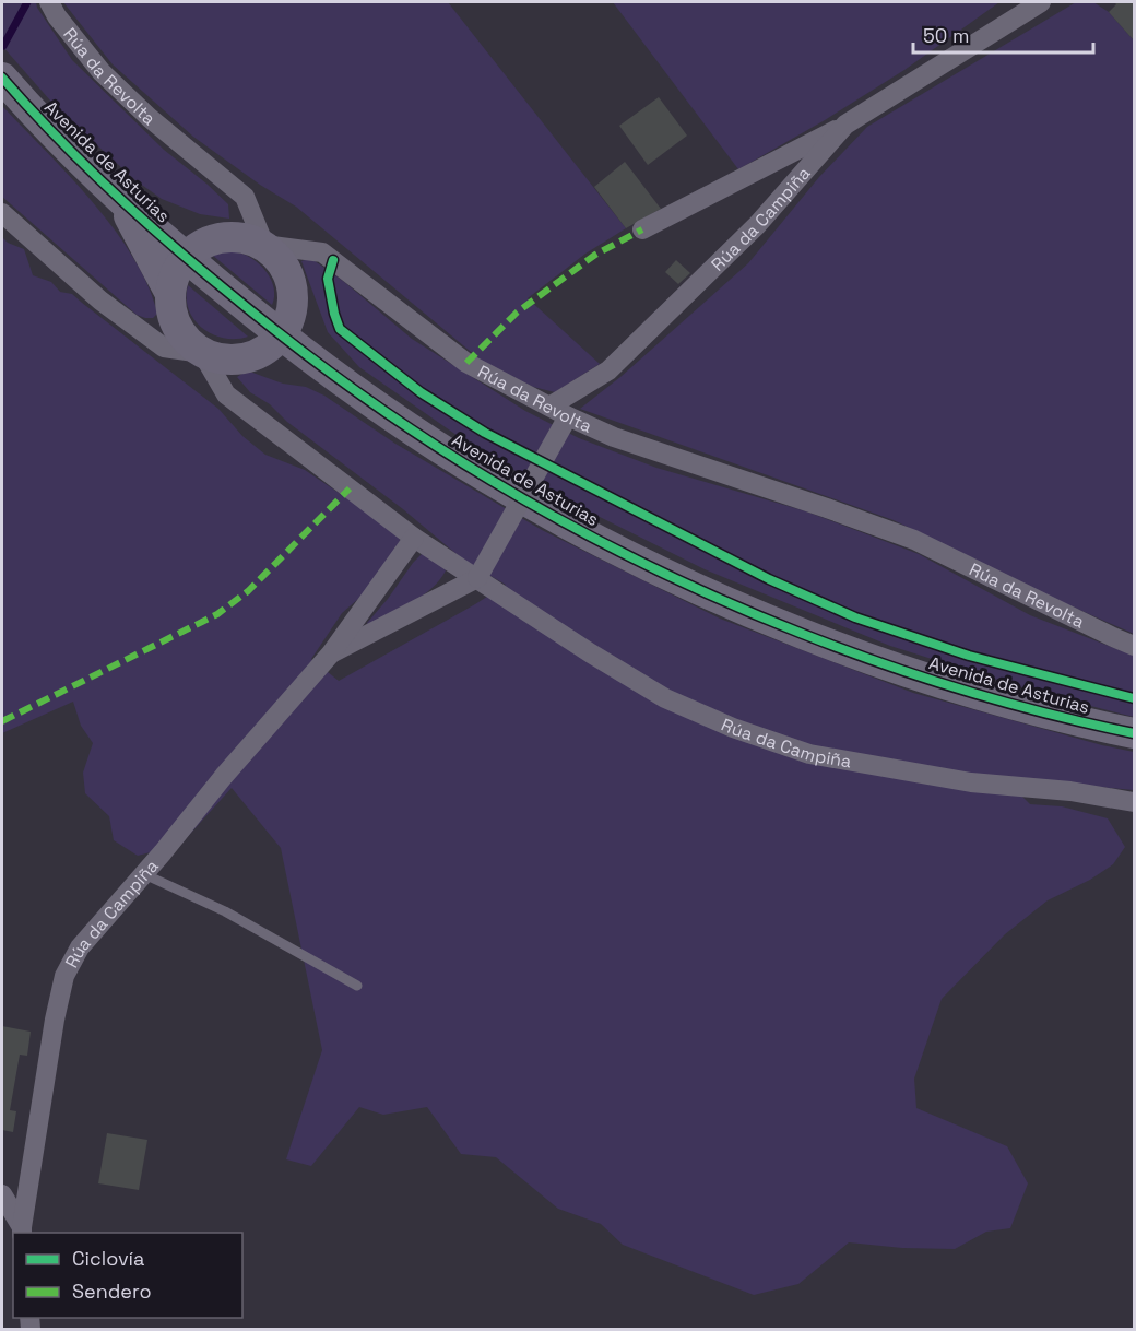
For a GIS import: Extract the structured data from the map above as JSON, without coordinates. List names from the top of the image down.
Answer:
{
  "streets": {
    "main road": ["Avenida de Asturias"],
    "street": ["Rúa da Revolta", "Rúa da Campiña"]
  },
  "crossings": [
    ["Rúa da Revolta", "Rúa da Campiña"]
  ],
  "legend": ["Ciclovía", "Sendero"],
  "scale_bar": "50 m"
}
